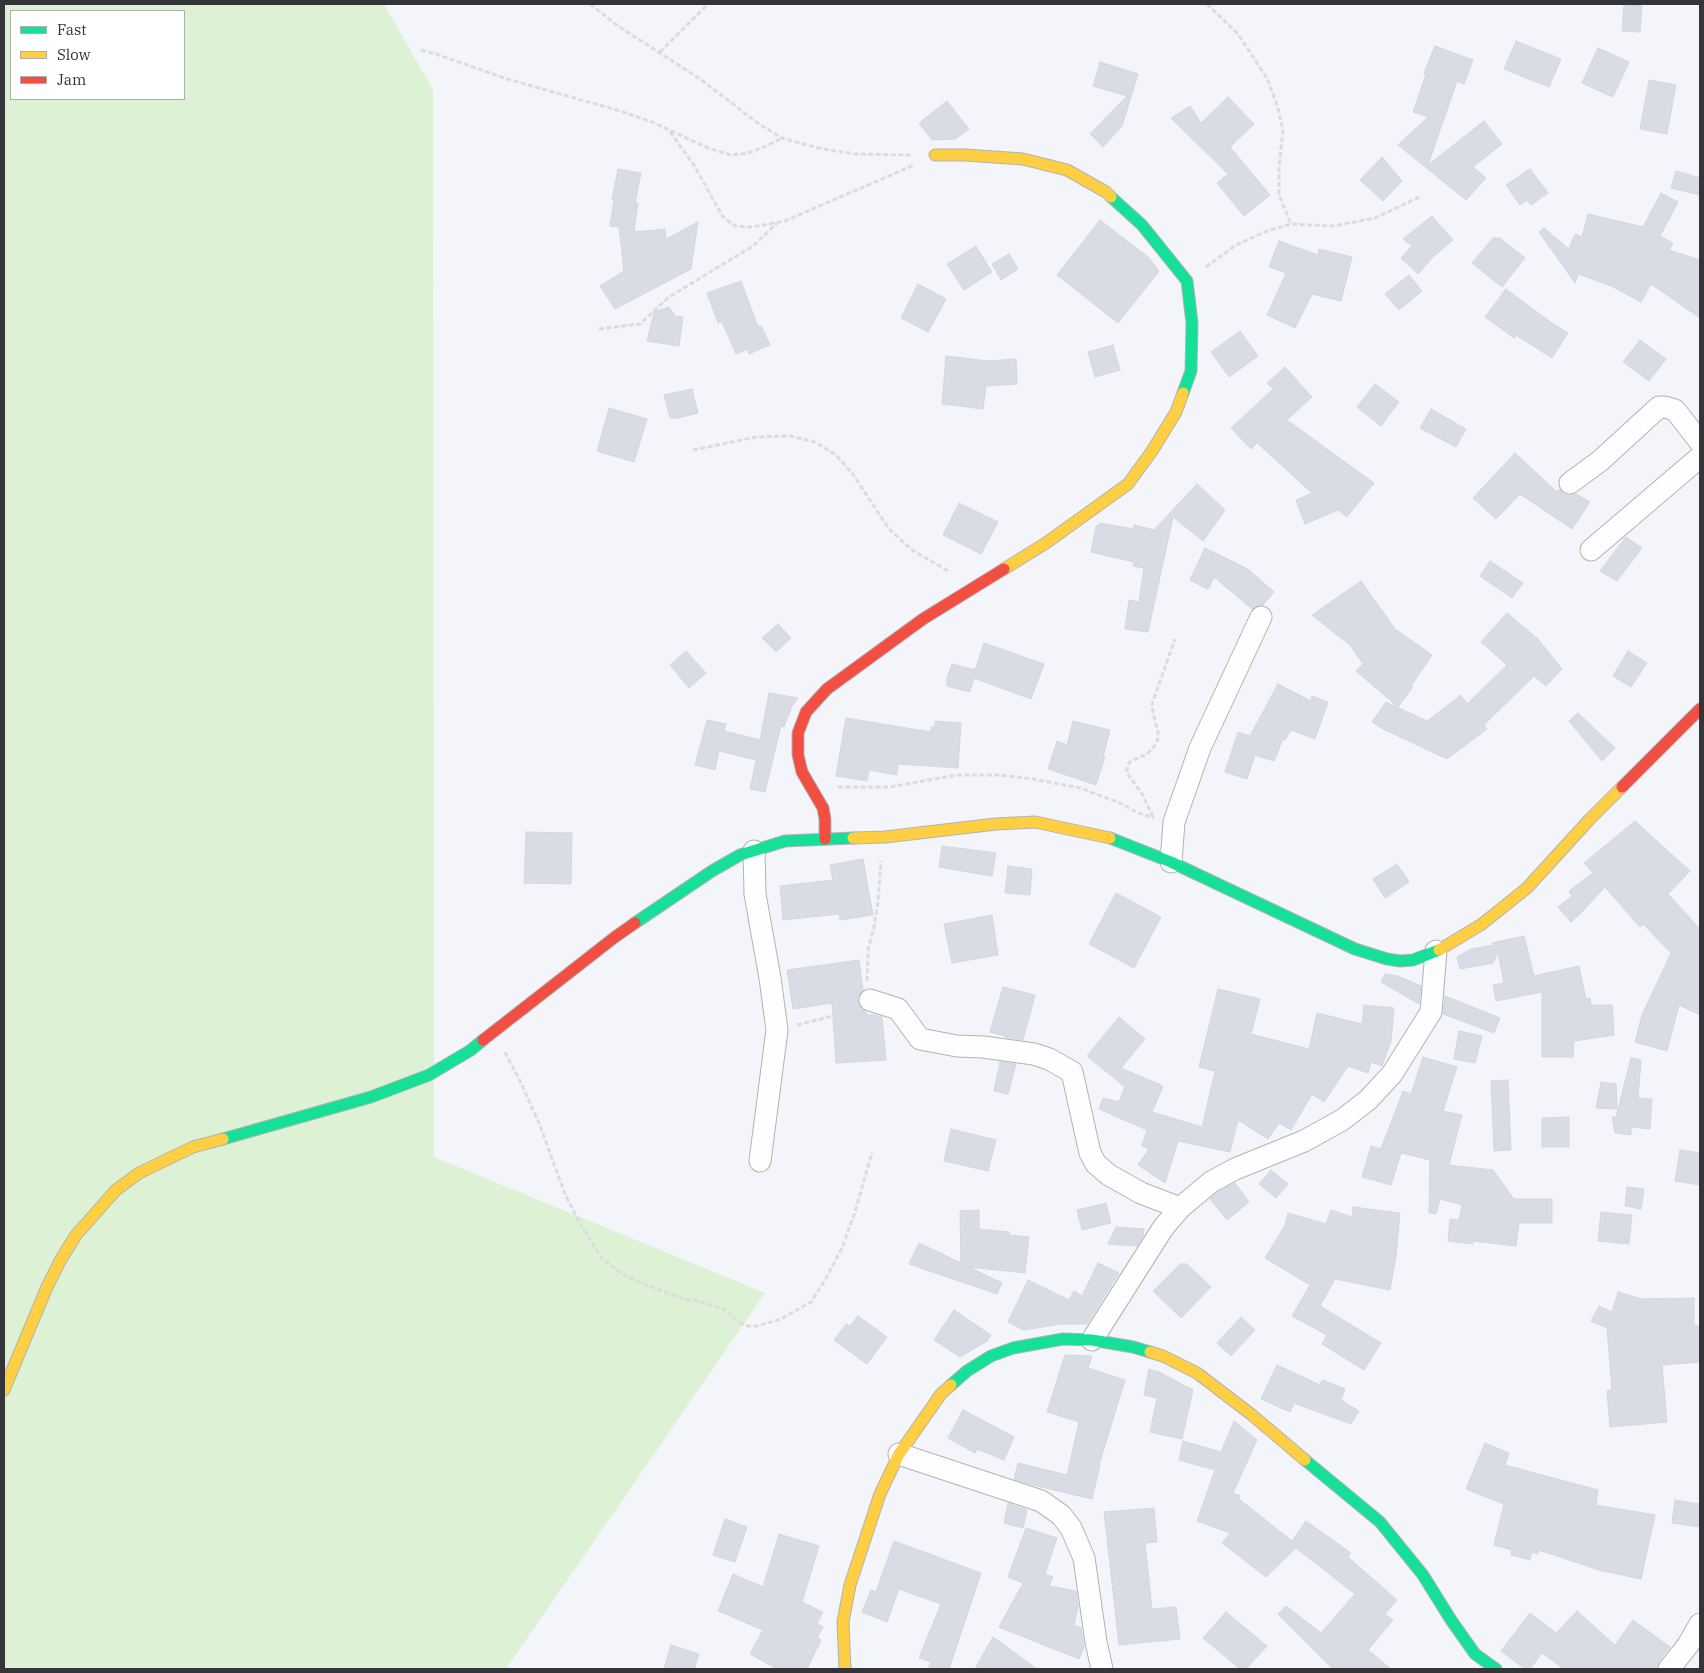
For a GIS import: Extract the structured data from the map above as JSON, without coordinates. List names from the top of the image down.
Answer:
{
  "legend": ["Fast", "Slow", "Jam"]
}
